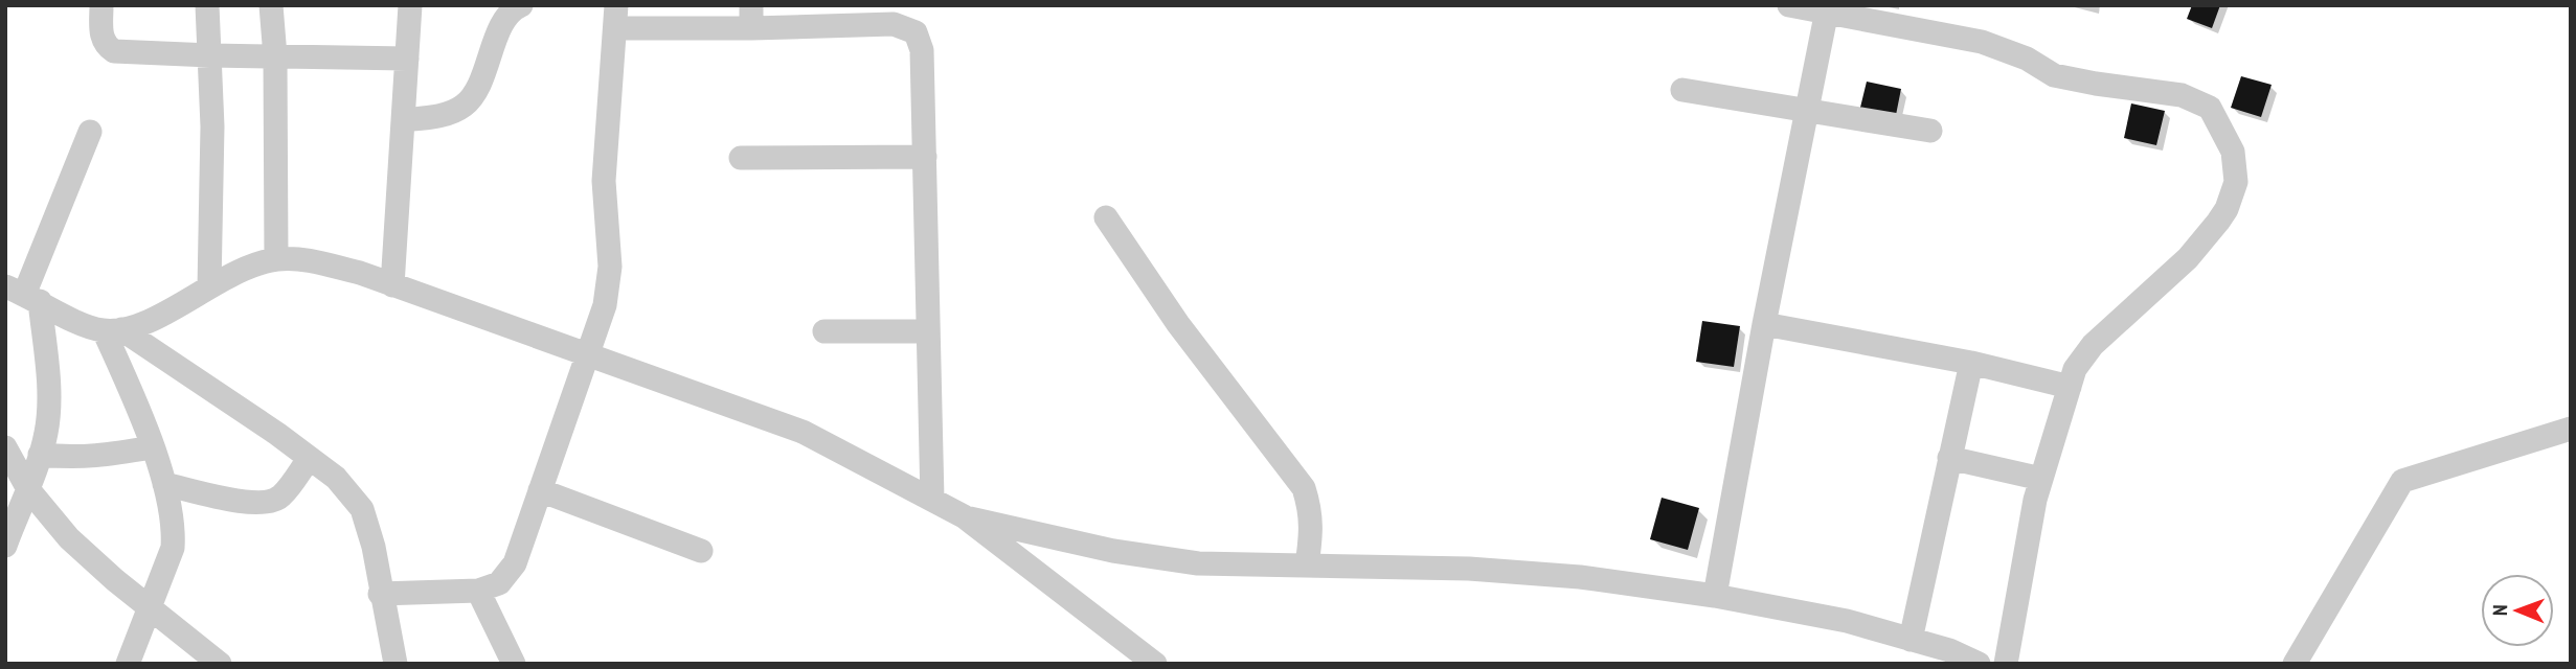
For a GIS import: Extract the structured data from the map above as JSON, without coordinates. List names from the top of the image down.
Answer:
{
  "north": "left"
}
